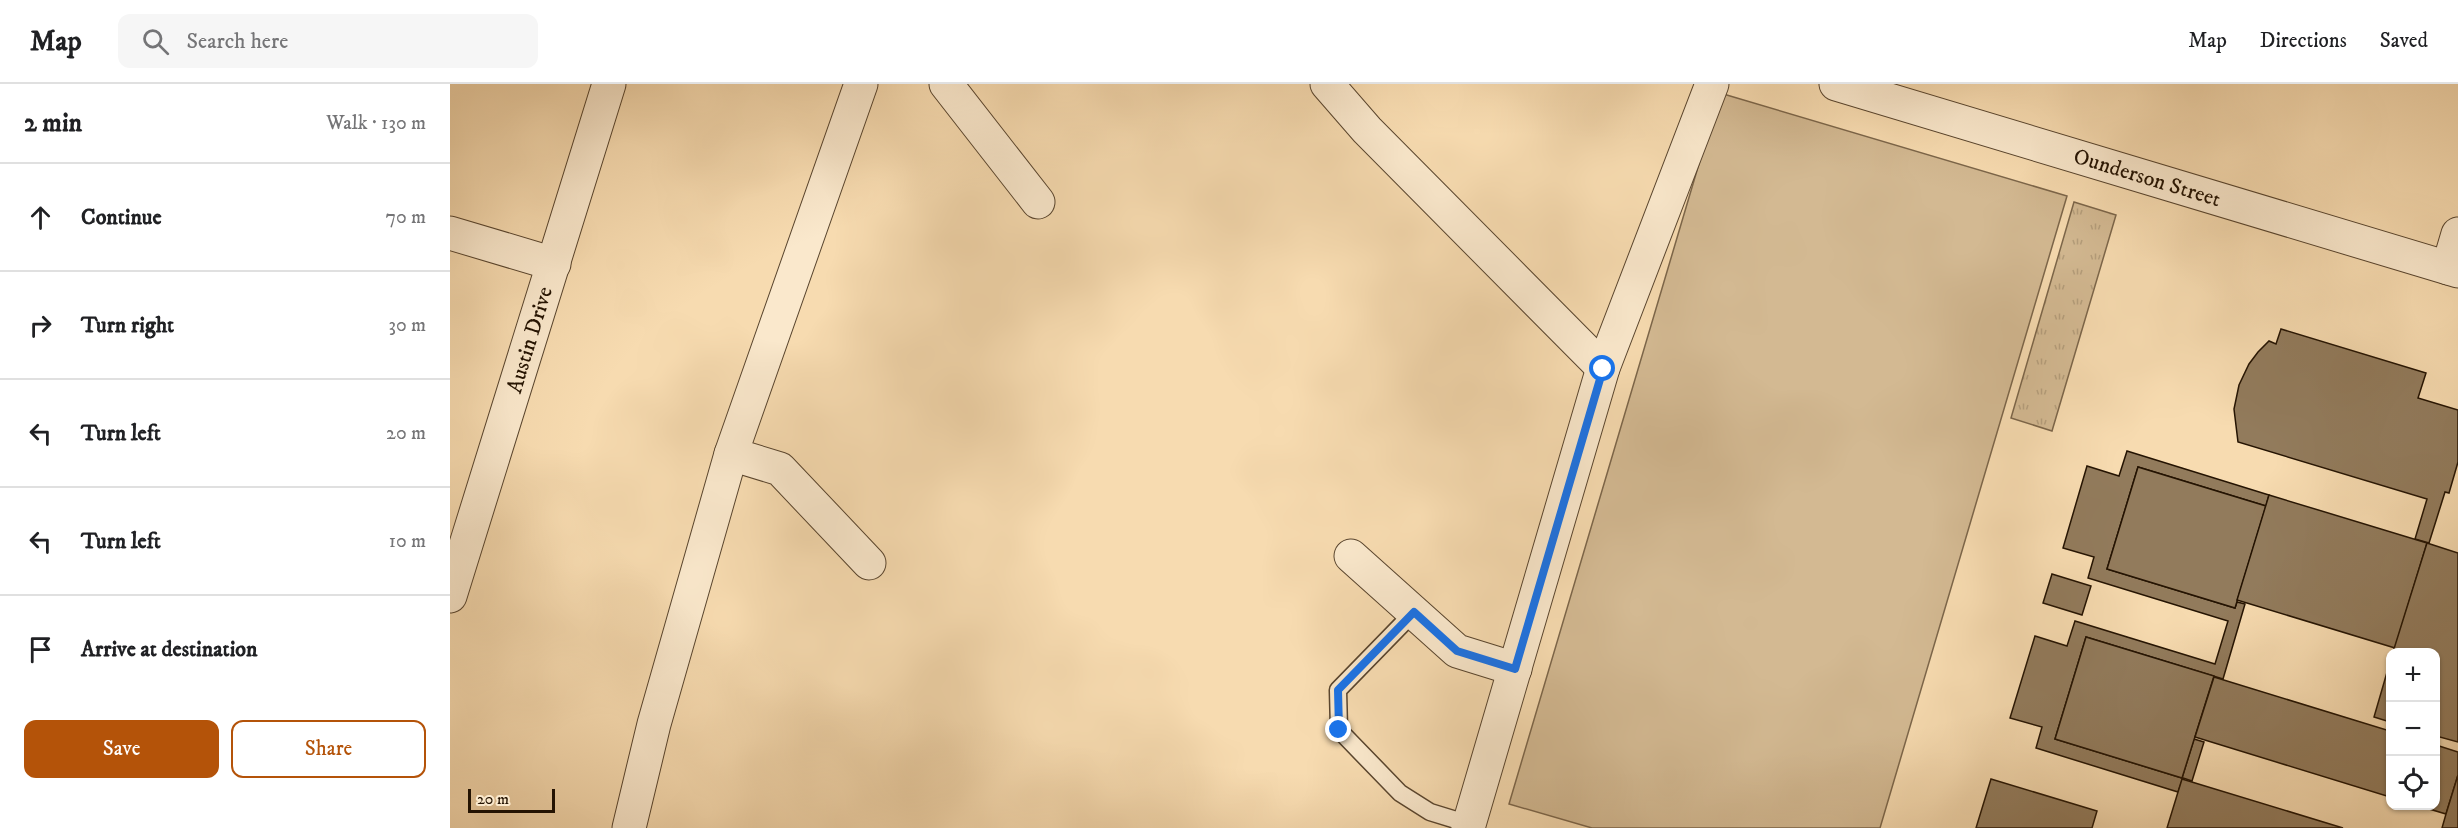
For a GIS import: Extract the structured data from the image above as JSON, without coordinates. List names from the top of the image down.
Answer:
{
  "streets": {
    "street": ["Ounderson Street", "Austin Drive"]
  },
  "scale_bar": "20 m",
  "page": {
    "header": "Map",
    "search": "Search here",
    "nav": ["Map", "Directions", "Saved"],
    "heading": ["2 min", "Walk · 130 m"],
    "list": [
      ["Continue", "70 m"],
      ["Turn right", "30 m"],
      ["Turn left", "20 m"],
      ["Turn left", "10 m"],
      "Arrive at destination"
    ],
    "map_buttons": ["+", "−"],
    "buttons": ["Save", "Share"],
    "scale": "20 m"
  }
}
